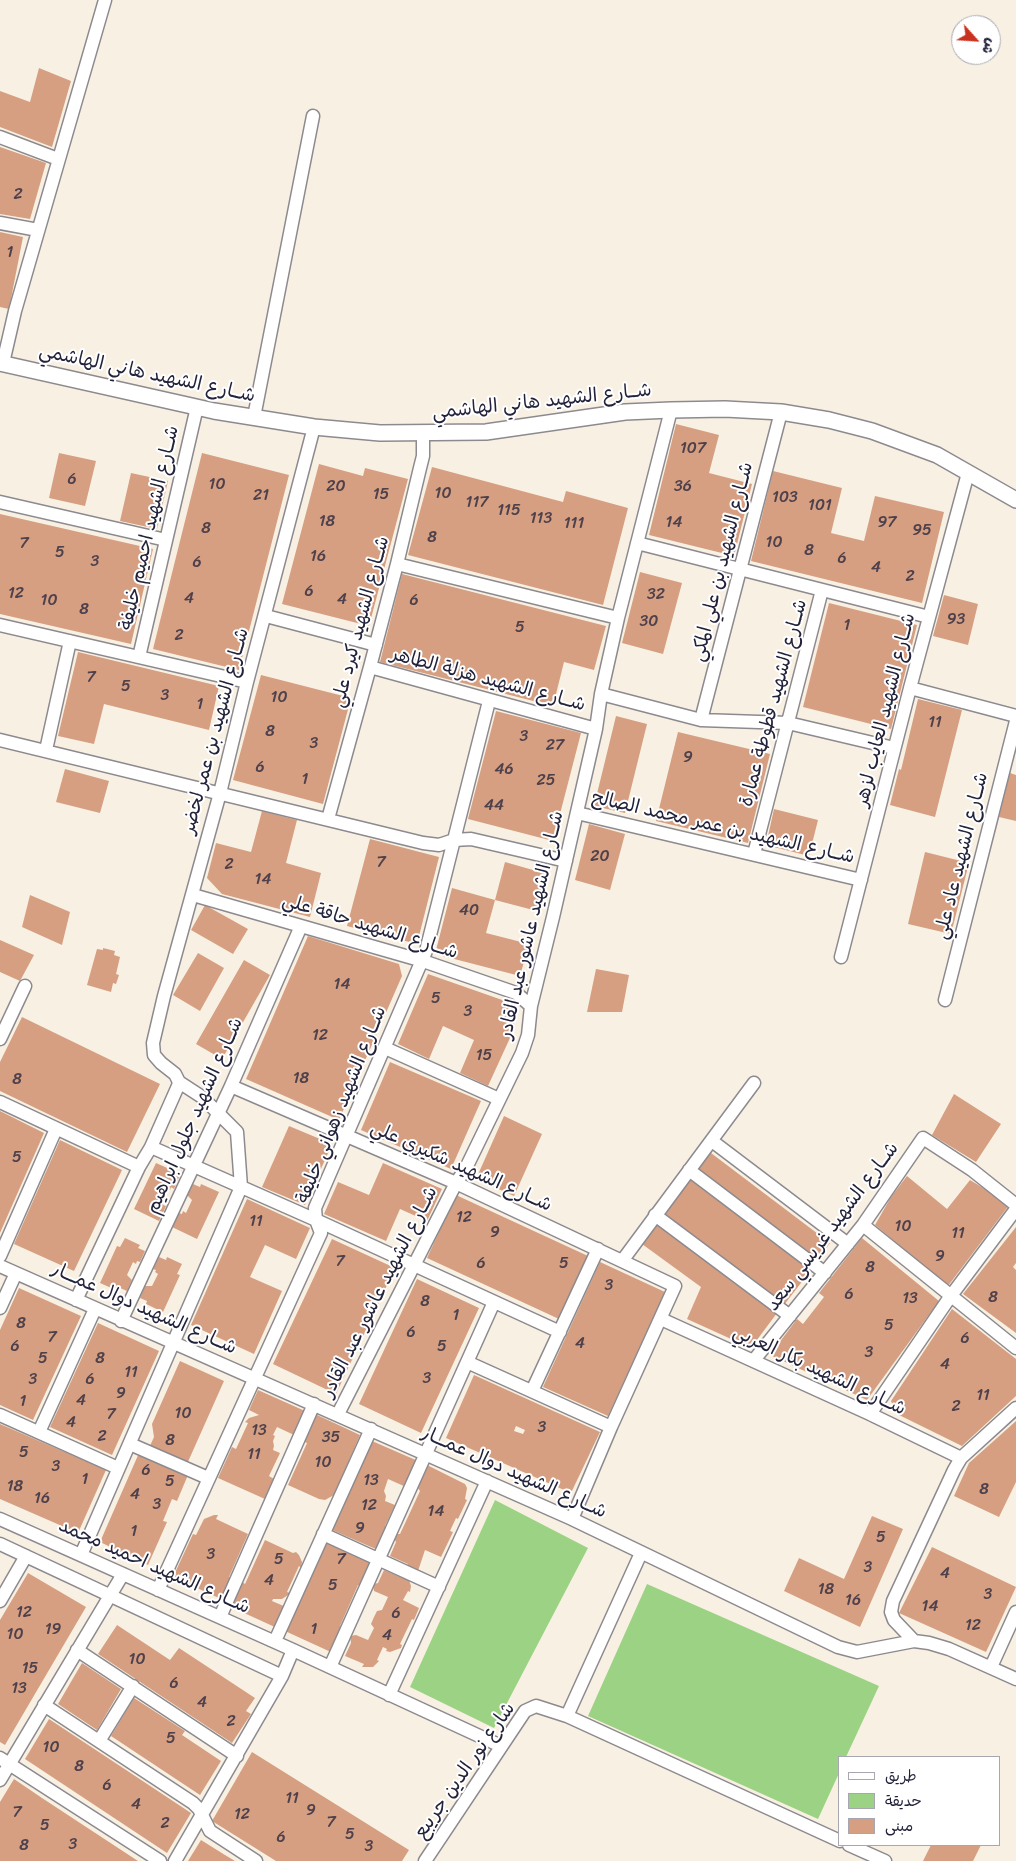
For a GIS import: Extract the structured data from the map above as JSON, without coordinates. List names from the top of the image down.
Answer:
{
  "streets": {
    "street": [
      "شــارع الشهيد هاني الهاشمي",
      "شــارع الشهيد احميم خليفة",
      "شــارع الشهيد بن علي المكي",
      "شــارع الشهيد كيرد علي",
      "شــارع الشهيد هزلة الطاهر",
      "شــارع الشهيد قطوطة عمارة",
      "شــارع الشهيد العايب لزهر",
      "شــارع الشهيد بن عمر لخضر",
      "شــارع الشهيد بن عمر محمد الصالح",
      "شــارع الشهيد عاد علي",
      "شــارع الشهيد عاشور عبد القادر",
      "شــارع الشهيد حاقة علي",
      "شــارع الشهيد زهواني خليفة",
      "شــارع الشهيد جلول ابراهيم",
      "شــارع الشهيد شكيري علي",
      "شــارع الشهيد غريسي سعد",
      "شــارع الشهيد دوال عمـــار",
      "شــارع الشهيد بكار العربي",
      "شــارع الشهيد احميد محمد",
      "شارع نور الدين جريبع"
    ]
  },
  "crossings": [
    ["شــارع الشهيد هاني الهاشمي", "شــارع الشهيد احميم خليفة"],
    ["شــارع الشهيد هاني الهاشمي", "شــارع الشهيد بن علي المكي"],
    ["شــارع الشهيد هاني الهاشمي", "شــارع الشهيد كيرد علي"],
    ["شــارع الشهيد هاني الهاشمي", "شــارع الشهيد العايب لزهر"],
    ["شــارع الشهيد هاني الهاشمي", "شــارع الشهيد بن عمر لخضر"],
    ["شــارع الشهيد هاني الهاشمي", "شــارع الشهيد عاشور عبد القادر"],
    ["شــارع الشهيد كيرد علي", "شــارع الشهيد هزلة الطاهر"],
    ["شــارع الشهيد هزلة الطاهر", "شــارع الشهيد عاشور عبد القادر"],
    ["شــارع الشهيد هزلة الطاهر", "شــارع الشهيد زهواني خليفة"],
    ["شــارع الشهيد قطوطة عمارة", "شــارع الشهيد بن عمر محمد الصالح"],
    ["شــارع الشهيد العايب لزهر", "شــارع الشهيد بن عمر محمد الصالح"],
    ["شــارع الشهيد بن عمر لخضر", "شــارع الشهيد حاقة علي"],
    ["شــارع الشهيد بن عمر محمد الصالح", "شــارع الشهيد عاشور عبد القادر"],
    ["شــارع الشهيد عاشور عبد القادر", "شــارع الشهيد حاقة علي"],
    ["شــارع الشهيد عاشور عبد القادر", "شــارع الشهيد شكيري علي"],
    ["شــارع الشهيد عاشور عبد القادر", "شــارع الشهيد دوال عمـــار"],
    ["شــارع الشهيد حاقة علي", "شــارع الشهيد زهواني خليفة"],
    ["شــارع الشهيد حاقة علي", "شــارع الشهيد جلول ابراهيم"],
    ["شــارع الشهيد زهواني خليفة", "شــارع الشهيد شكيري علي"],
    ["شــارع الشهيد زهواني خليفة", "شــارع الشهيد دوال عمـــار"],
    ["شــارع الشهيد زهواني خليفة", "شــارع الشهيد احميد محمد"],
    ["شــارع الشهيد جلول ابراهيم", "شــارع الشهيد شكيري علي"],
    ["شــارع الشهيد جلول ابراهيم", "شــارع الشهيد دوال عمـــار"],
    ["شــارع الشهيد شكيري علي", "شــارع الشهيد بكار العربي"],
    ["شــارع الشهيد غريسي سعد", "شــارع الشهيد بكار العربي"],
    ["شــارع الشهيد احميد محمد", "شارع نور الدين جريبع"]
  ],
  "house_numbers": [
    "2",
    "1",
    "107",
    "6",
    "10",
    "20",
    "36",
    "10",
    "15",
    "21",
    "103",
    "117",
    "101",
    "115",
    "113",
    "18",
    "14",
    "97",
    "111",
    "8",
    "95",
    "8",
    "10",
    "7",
    "8",
    "5",
    "16",
    "6",
    "3",
    "6",
    "4",
    "2",
    "6",
    "12",
    "32",
    "4",
    "4",
    "10",
    "6",
    "8",
    "93",
    "30",
    "1",
    "5",
    "2",
    "7",
    "5",
    "3",
    "10",
    "1",
    "11",
    "8",
    "3",
    "3",
    "27",
    "9",
    "6",
    "46",
    "1",
    "25",
    "44",
    "20",
    "7",
    "2",
    "14",
    "40",
    "14",
    "5",
    "3",
    "12",
    "15",
    "18",
    "8",
    "5",
    "12",
    "11",
    "10",
    "9",
    "11",
    "9",
    "7",
    "6",
    "5",
    "8",
    "3",
    "6",
    "8",
    "13",
    "8",
    "1",
    "8",
    "5",
    "6",
    "7",
    "6",
    "4",
    "6",
    "5",
    "3",
    "5",
    "8",
    "4",
    "11",
    "3",
    "3",
    "6",
    "9",
    "11",
    "4",
    "1",
    "2",
    "10",
    "7",
    "4",
    "3",
    "13",
    "2",
    "35",
    "8",
    "5",
    "11",
    "10",
    "3",
    "6",
    "1",
    "13",
    "5",
    "18",
    "8",
    "4",
    "16",
    "3",
    "12",
    "14",
    "9",
    "1",
    "5",
    "3",
    "5",
    "7",
    "3",
    "4",
    "4",
    "5",
    "18",
    "3",
    "16",
    "14",
    "12",
    "6",
    "12",
    "19",
    "1",
    "10",
    "4",
    "10",
    "15",
    "6",
    "13",
    "4",
    "2",
    "5",
    "10",
    "8",
    "6",
    "11",
    "4",
    "9",
    "7",
    "12",
    "7",
    "2",
    "5",
    "5",
    "6",
    "3",
    "8",
    "3"
  ],
  "legend": ["طريق", "حديقة", "مبنى"],
  "north": "bottom right"
}
